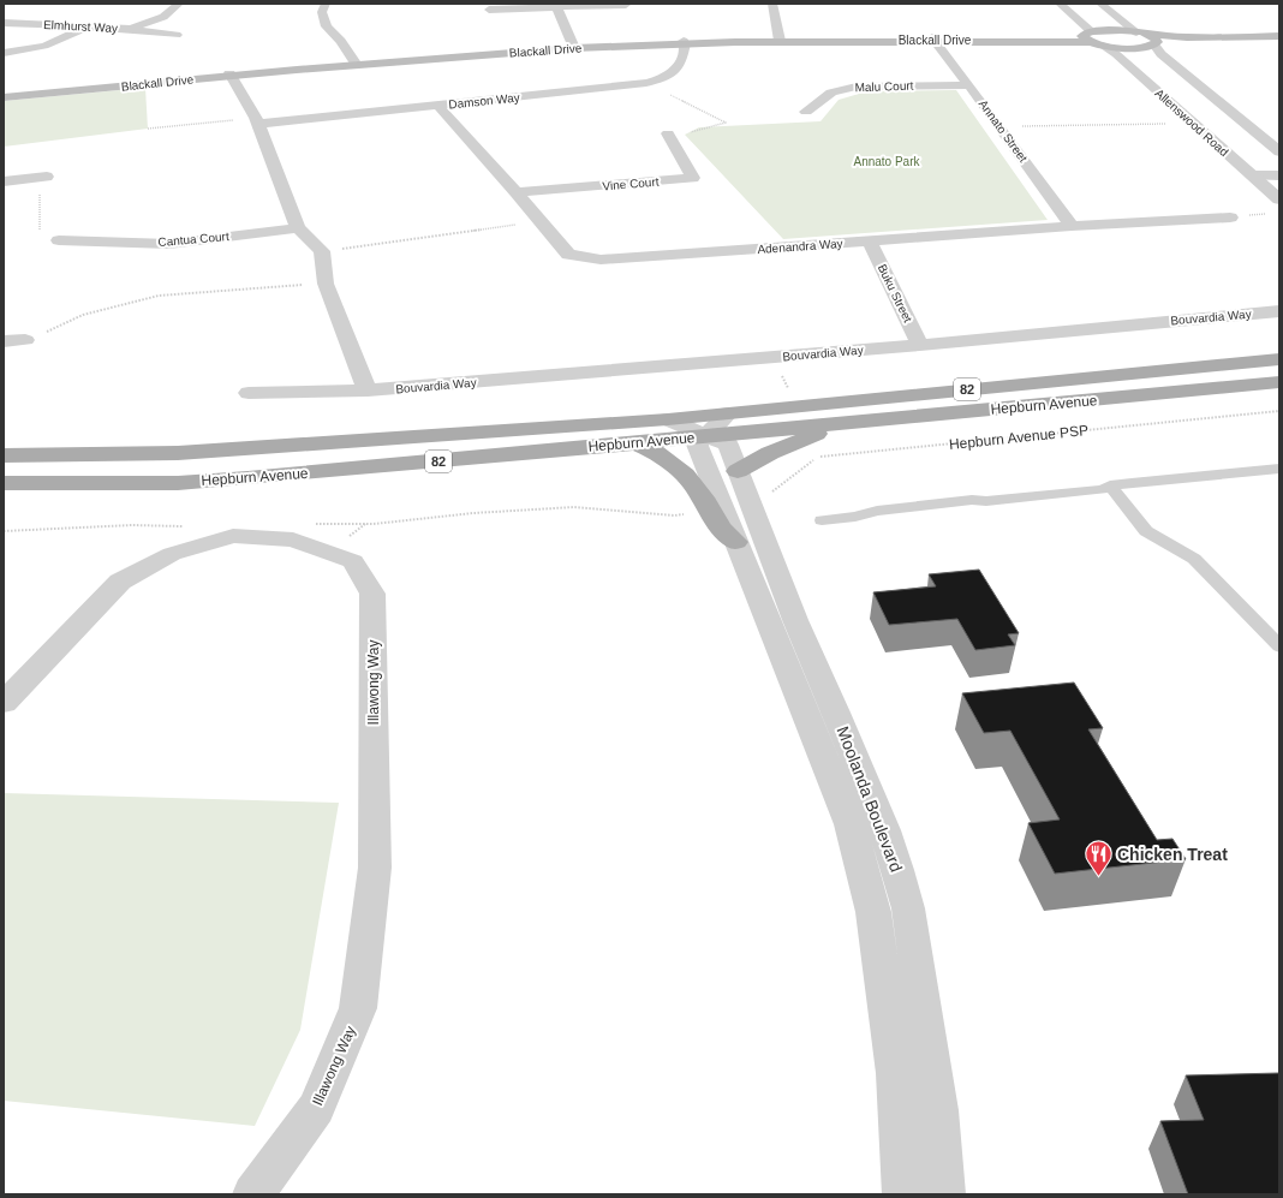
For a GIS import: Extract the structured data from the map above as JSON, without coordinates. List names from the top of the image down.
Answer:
{
  "streets": {
    "main road": ["Blackall Drive", "82", "Hepburn Avenue"],
    "street": [
      "Elmhurst Way",
      "Malu Court",
      "Damson Way",
      "Allenswood Road",
      "Annato Street",
      "Vine Court",
      "Cantua Court",
      "Adenandra Way",
      "Buku Street",
      "Bouvardia Way",
      "Illawong Way",
      "Moolanda Boulevard"
    ],
    "path": ["Hepburn Avenue PSP"]
  },
  "crossings": [
    ["Blackall Drive", "Damson Way"],
    ["Blackall Drive", "Annato Street"],
    ["Malu Court", "Annato Street"],
    ["Damson Way", "Adenandra Way"],
    ["Annato Street", "Adenandra Way"],
    ["Vine Court", "Adenandra Way"],
    ["Adenandra Way", "Buku Street"],
    ["Buku Street", "Bouvardia Way"],
    ["Hepburn Avenue", "Moolanda Boulevard"]
  ],
  "parks": ["Annato Park"],
  "places": {
    "restaurant": ["Chicken Treat"]
  }
}
